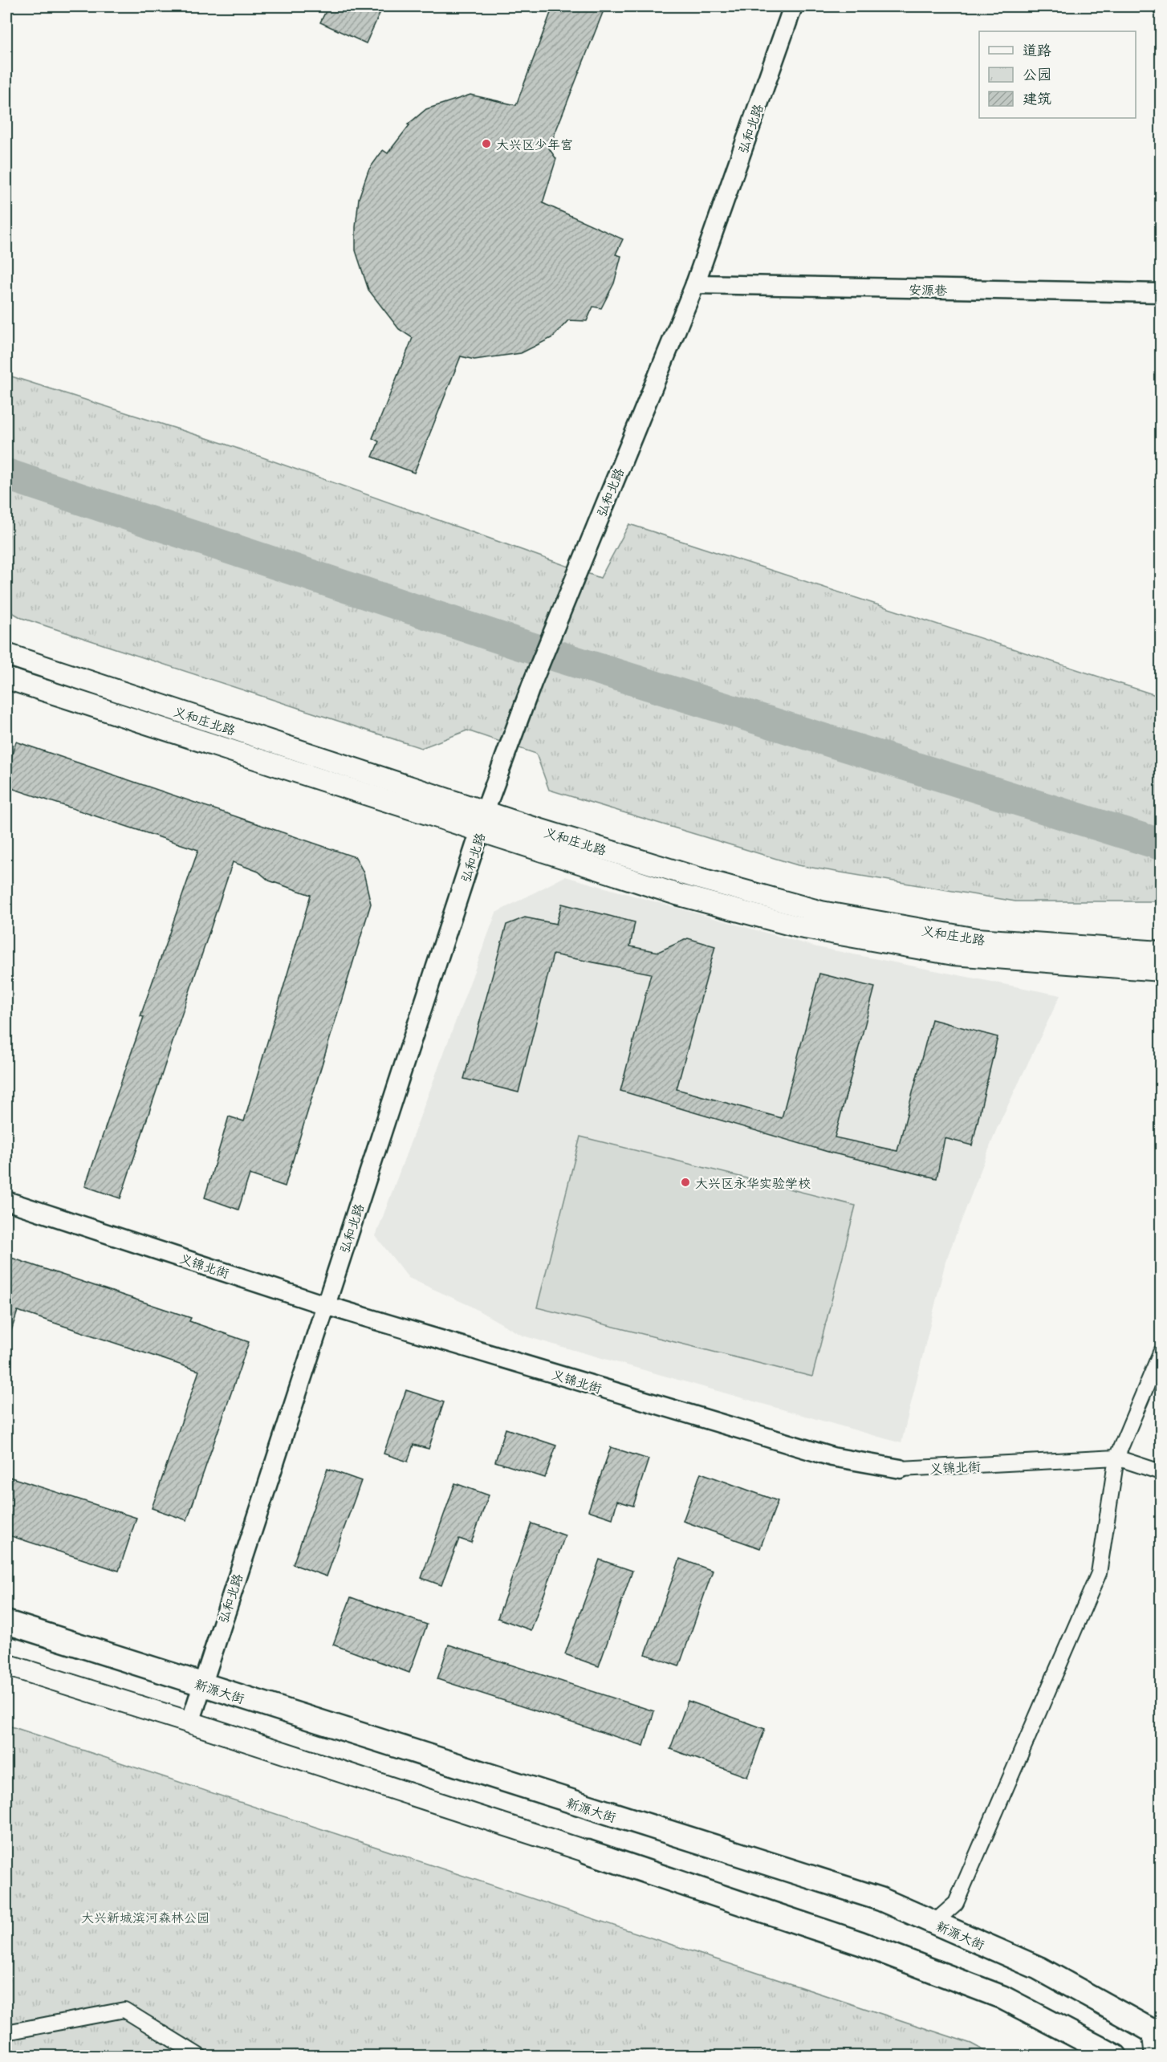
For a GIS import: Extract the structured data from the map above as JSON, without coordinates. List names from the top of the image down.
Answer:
{
  "streets": {
    "main road": ["义和庄北路", "新源大街"],
    "street": ["弘和北路", "安源巷", "义锦北街"]
  },
  "crossings": [
    ["弘和北路", "安源巷"],
    ["弘和北路", "义和庄北路"],
    ["弘和北路", "义锦北街"],
    ["弘和北路", "新源大街"]
  ],
  "parks": ["大兴新城滨河森林公园"],
  "places": ["大兴区少年宫", "大兴区永华实验学校"],
  "legend": ["道路", "公园", "建筑"]
}
